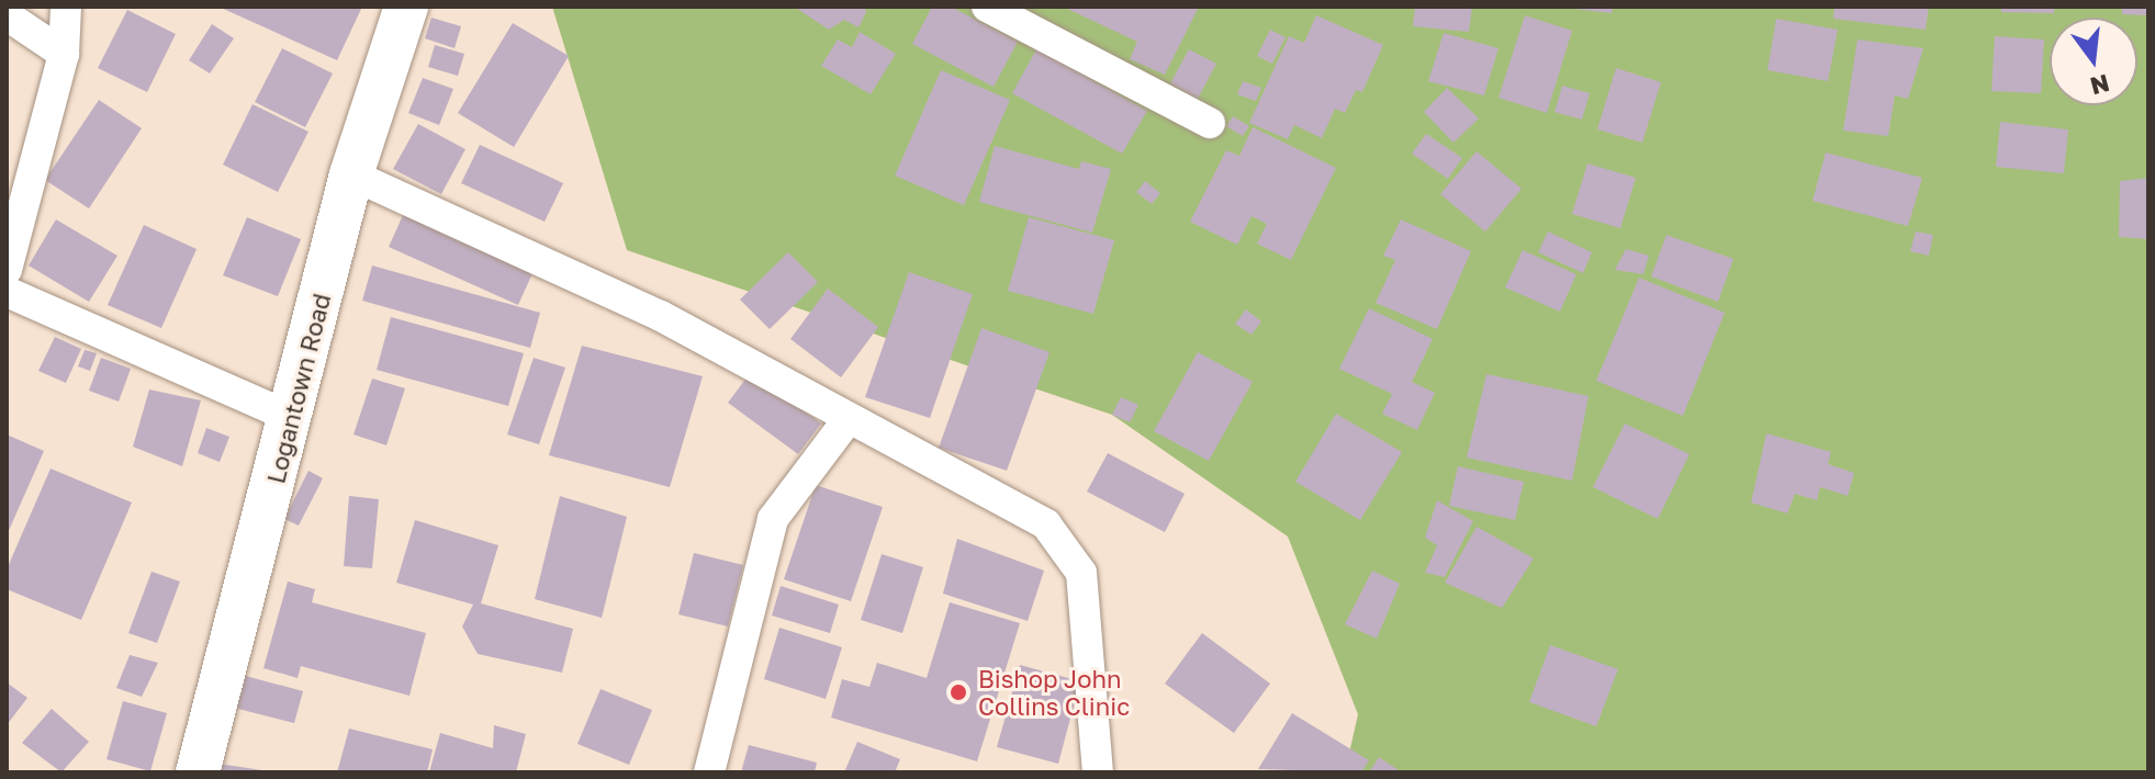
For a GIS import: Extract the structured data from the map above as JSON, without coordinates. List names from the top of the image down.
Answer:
{
  "streets": {
    "street": ["Logantown Road"]
  },
  "places": ["Bishop John Collins Clinic"],
  "north": "bottom"
}
